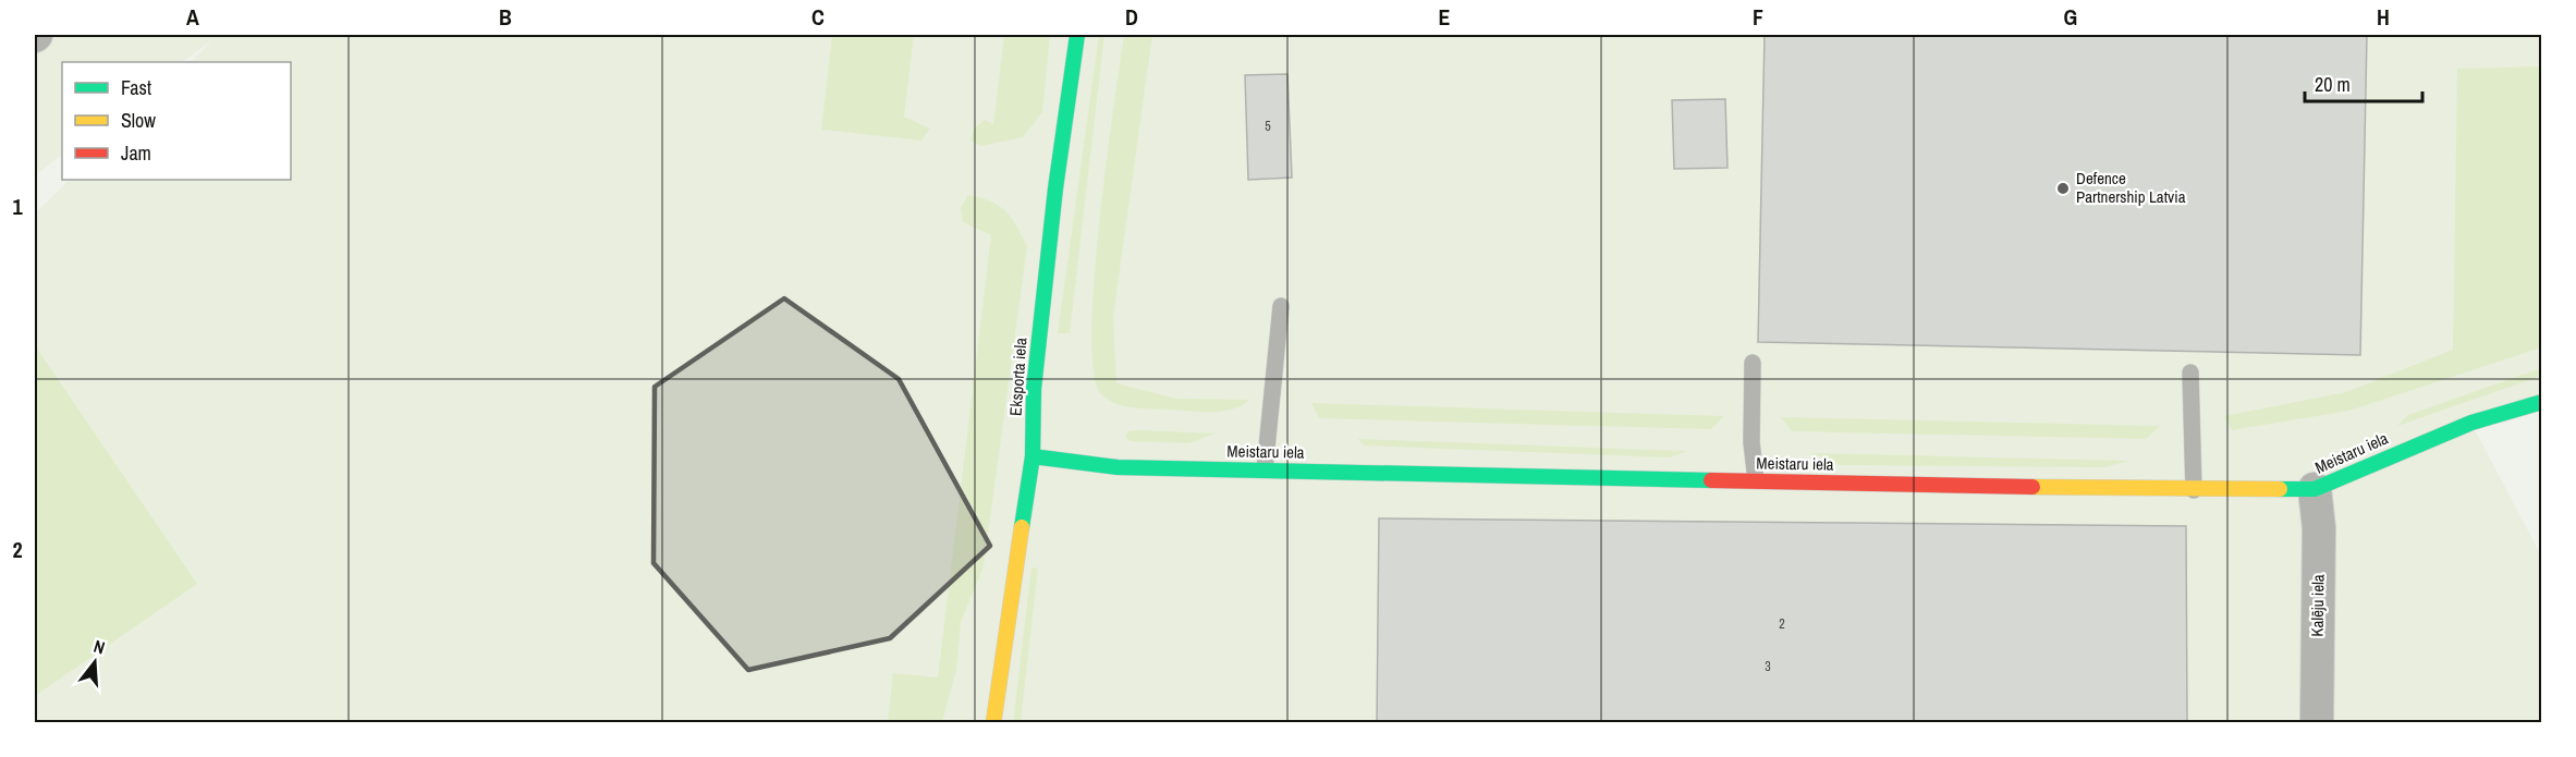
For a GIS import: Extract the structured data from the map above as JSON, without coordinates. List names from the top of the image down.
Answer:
{
  "streets": {
    "street": ["Eksporta iela", "Meistaru iela", "Kalēju iela"]
  },
  "crossings": [
    ["Eksporta iela", "Meistaru iela"],
    ["Meistaru iela", "Kalēju iela"]
  ],
  "places": ["Defence Partnership Latvia"],
  "house_numbers": ["5", "2", "3"],
  "legend": ["Fast", "Slow", "Jam"],
  "scale_bar": "20 m",
  "north": "top",
  "grid": {
    "columns": [
      "A",
      "B",
      "C",
      "D",
      "E",
      "F",
      "G",
      "H"
    ],
    "rows": ["1", "2"]
  }
}
